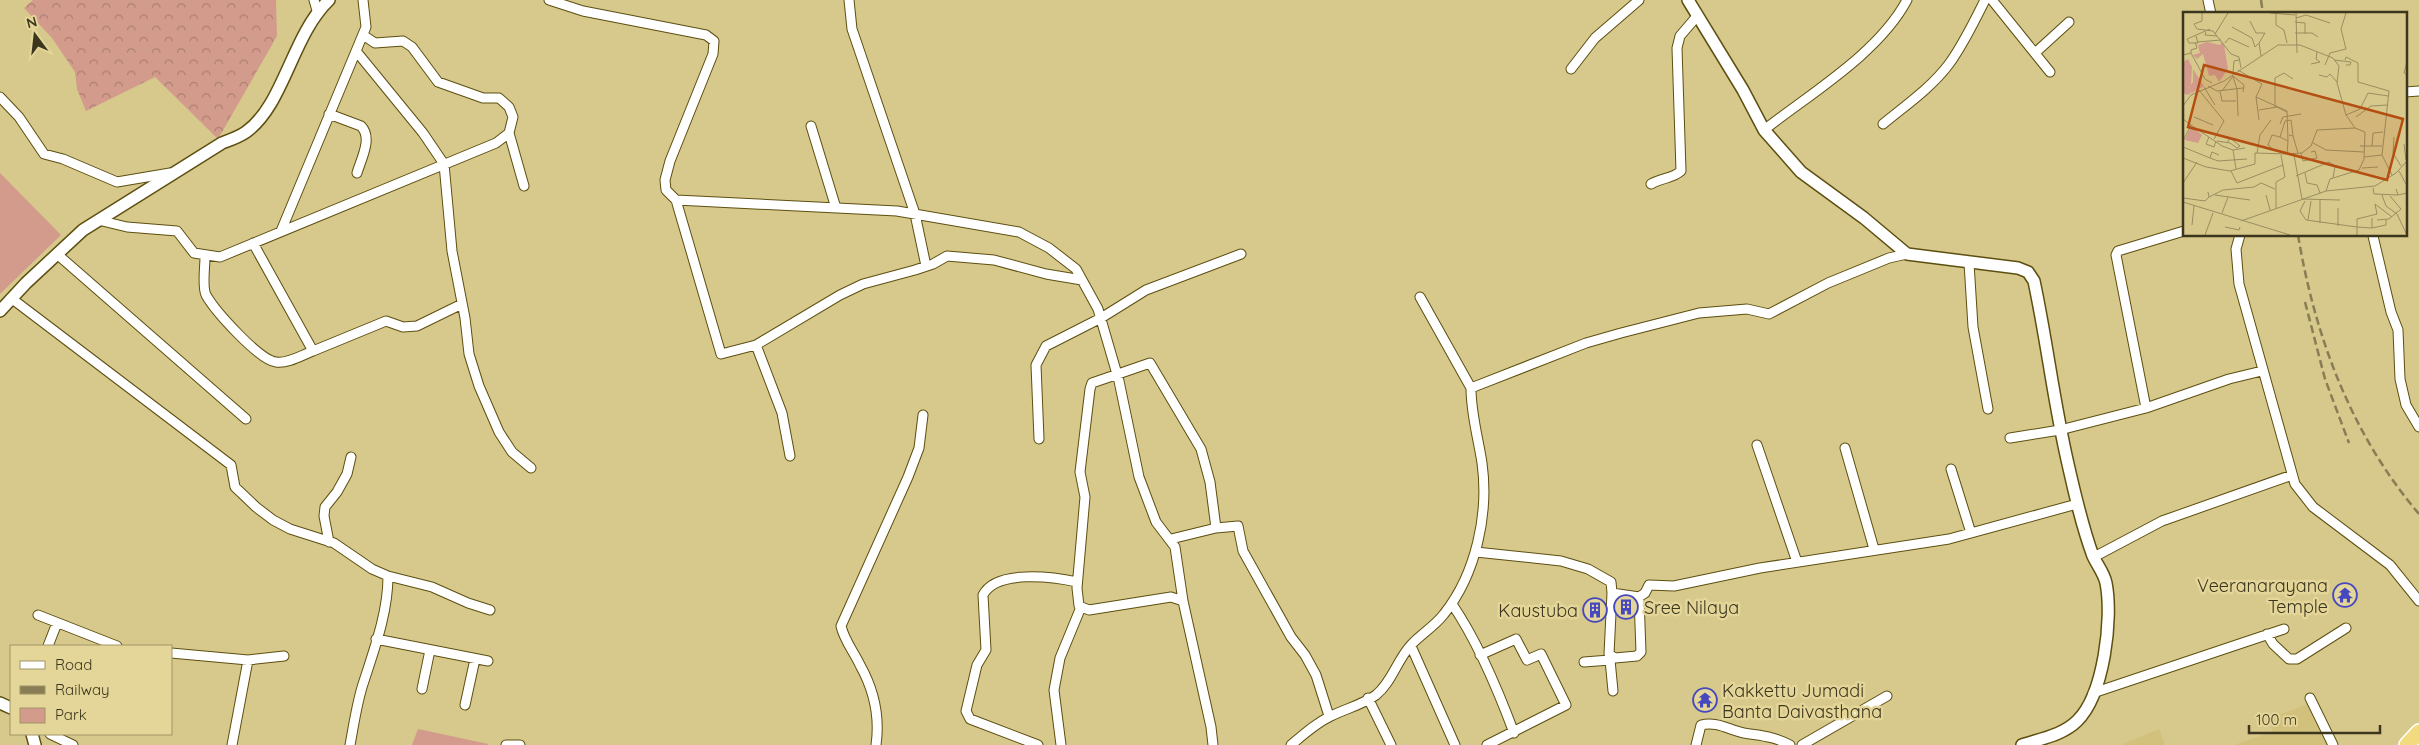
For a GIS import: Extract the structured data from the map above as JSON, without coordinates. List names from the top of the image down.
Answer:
{
  "places": {
    "temple": ["Veeranarayana Temple", "Kakkettu Jumadi Banta Daivasthana"],
    "building": ["Sree Nilaya", "Kaustuba"]
  },
  "legend": ["Road", "Railway", "Park"],
  "scale_bar": "100 m",
  "north": "top"
}
